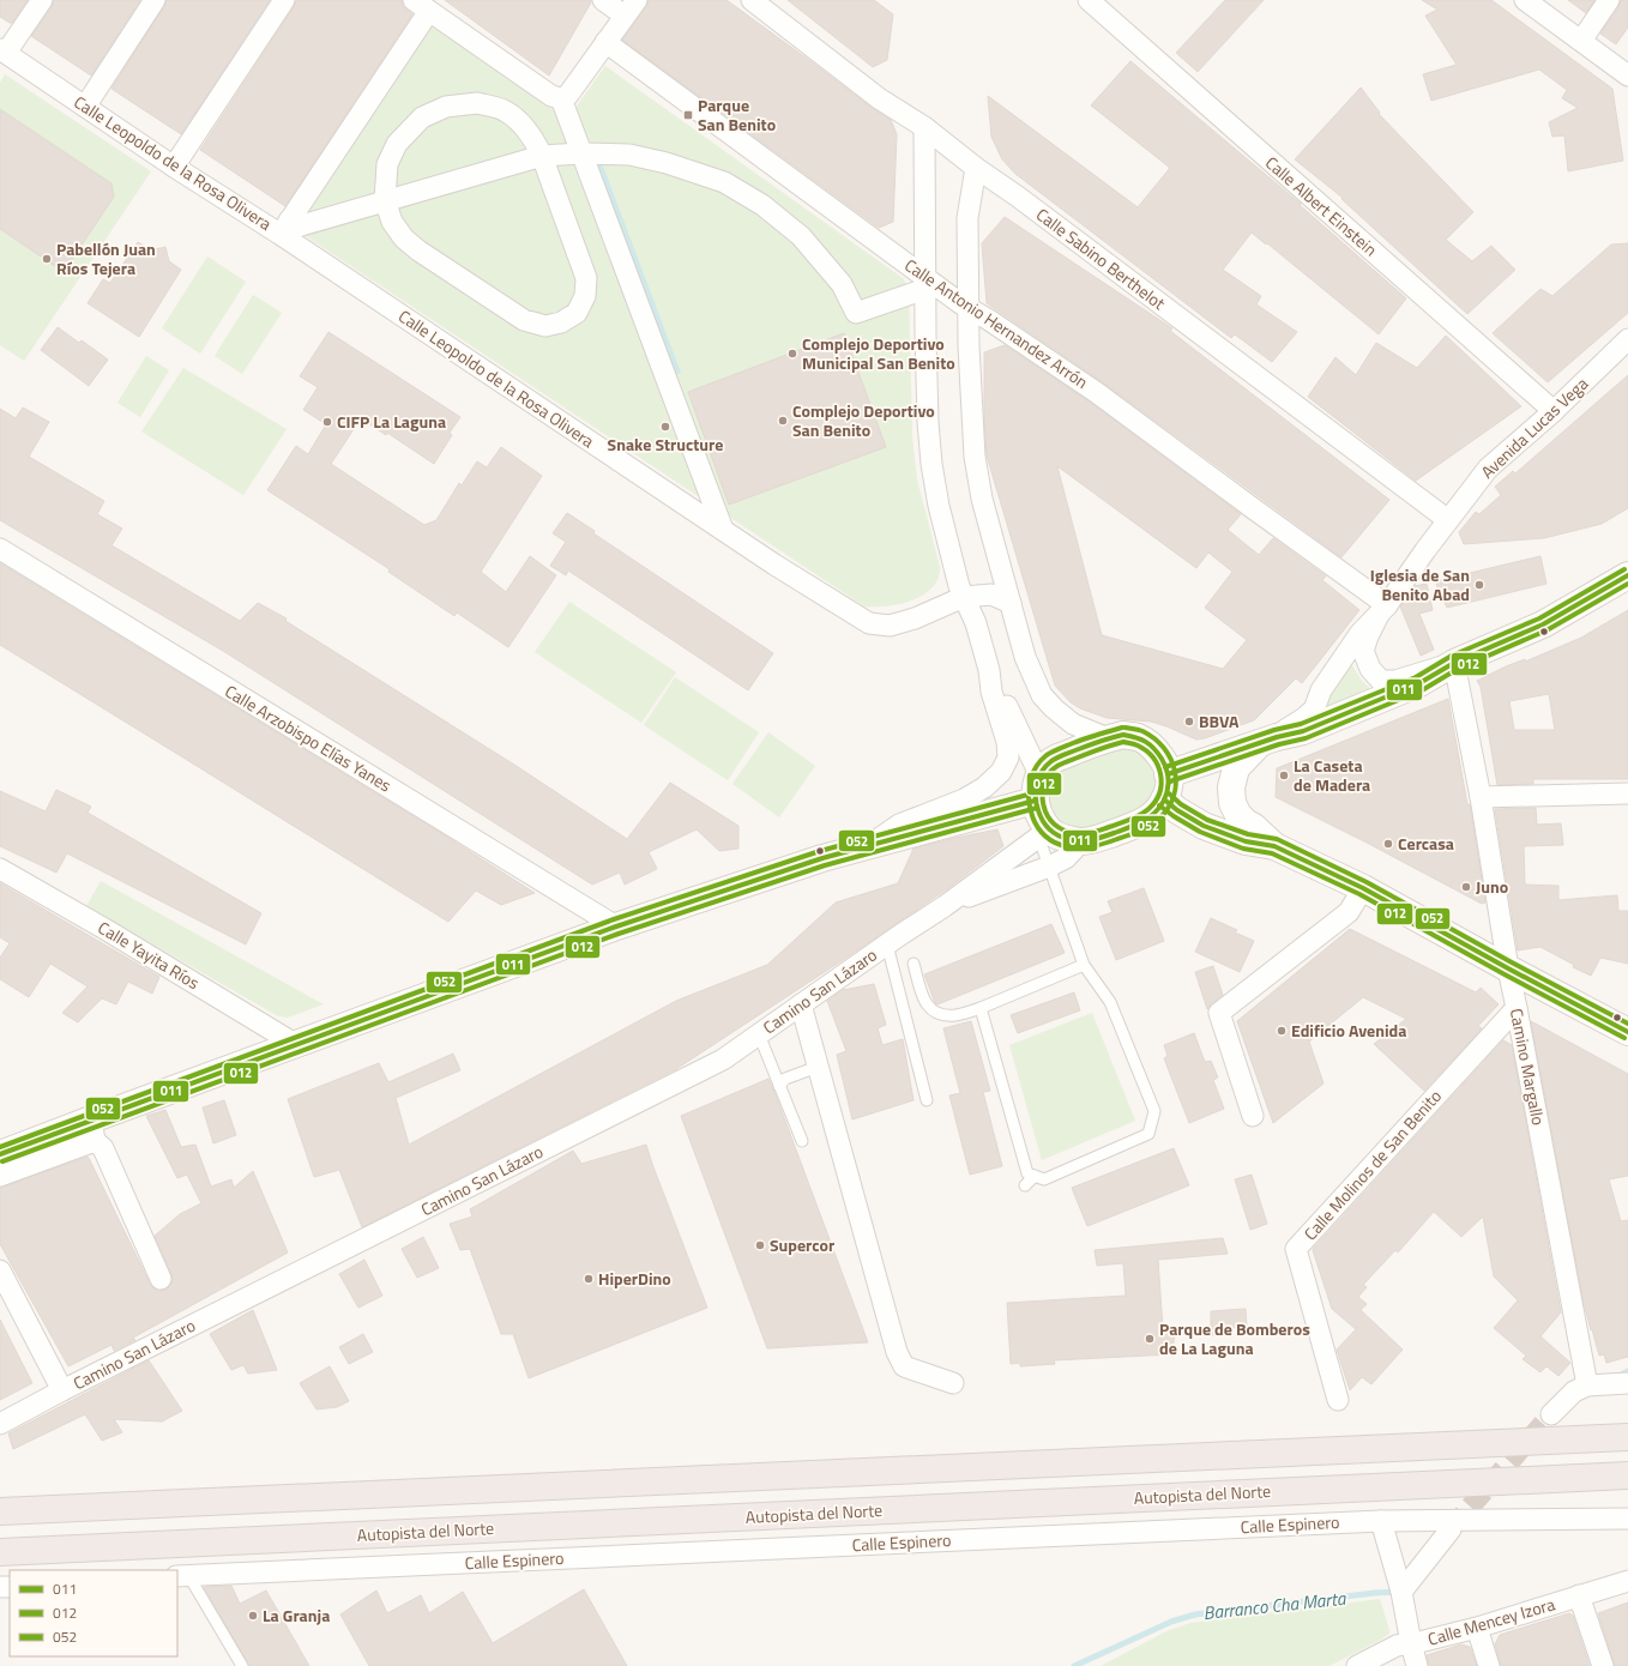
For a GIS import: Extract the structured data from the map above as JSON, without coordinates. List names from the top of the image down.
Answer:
{
  "streets": {
    "highway": ["Autopista del Norte"],
    "street": [
      "Calle Leopoldo de la Rosa Olivera",
      "Calle Albert Einstein",
      "Calle Sabino Berthelot",
      "Calle Antonio Hernandez Arrón",
      "Avenida Lucas Vega",
      "Calle Arzobispo Elías Yanes",
      "Calle Yayita Ríos",
      "Camino San Lázaro",
      "Camino Margallo",
      "Calle Molinos de San Benito",
      "Calle Espinero",
      "Calle Mencey Izora"
    ]
  },
  "crossings": [
    ["Calle Albert Einstein", "Avenida Lucas Vega"],
    ["Calle Sabino Berthelot", "Avenida Lucas Vega"],
    ["Calle Antonio Hernandez Arrón", "Avenida Lucas Vega"],
    ["Avenida Lucas Vega", "Camino Margallo"],
    ["Camino Margallo", "Calle Molinos de San Benito"]
  ],
  "water": ["Barranco Cha Marta"],
  "places": {
    "transit": ["Parque San Benito"],
    "other": [
      "Pabellón Juan Ríos Tejera",
      "Complejo Deportivo Municipal San Benito",
      "Complejo Deportivo San Benito",
      "CIFP La Laguna",
      "Snake Structure",
      "Iglesia de San Benito Abad",
      "BBVA",
      "La Caseta de Madera",
      "Cercasa",
      "Juno",
      "Edificio Avenida",
      "Supercor",
      "HiperDino",
      "Parque de Bomberos de La Laguna",
      "La Granja"
    ]
  },
  "lines": ["transit line 052", "transit line 011", "transit line 012"],
  "legend": ["011", "012", "052"]
}
